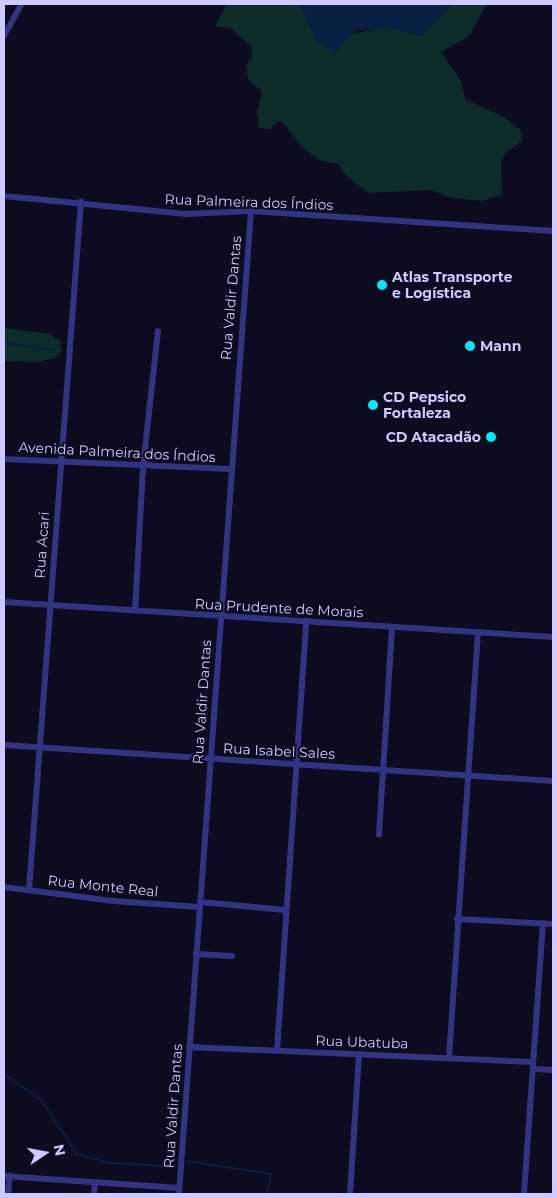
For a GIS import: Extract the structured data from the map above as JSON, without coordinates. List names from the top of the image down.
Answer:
{
  "streets": {
    "street": [
      "Rua Palmeira dos Índios",
      "Rua Valdir Dantas",
      "Avenida Palmeira dos Índios",
      "Rua Acari",
      "Rua Prudente de Morais",
      "Rua Isabel Sales",
      "Rua Monte Real",
      "Rua Ubatuba"
    ]
  },
  "crossings": [
    ["Rua Palmeira dos Índios", "Rua Valdir Dantas"],
    ["Rua Palmeira dos Índios", "Rua Acari"],
    ["Rua Valdir Dantas", "Avenida Palmeira dos Índios"],
    ["Rua Valdir Dantas", "Rua Prudente de Morais"],
    ["Rua Valdir Dantas", "Rua Isabel Sales"],
    ["Rua Valdir Dantas", "Rua Monte Real"],
    ["Rua Valdir Dantas", "Rua Ubatuba"],
    ["Avenida Palmeira dos Índios", "Rua Acari"],
    ["Rua Acari", "Rua Prudente de Morais"],
    ["Rua Acari", "Rua Isabel Sales"],
    ["Rua Acari", "Rua Monte Real"]
  ],
  "places": [
    "Atlas Transporte e Logística",
    "Mann",
    "CD Pepsico Fortaleza",
    "CD Atacadão"
  ],
  "north": "right"
}
